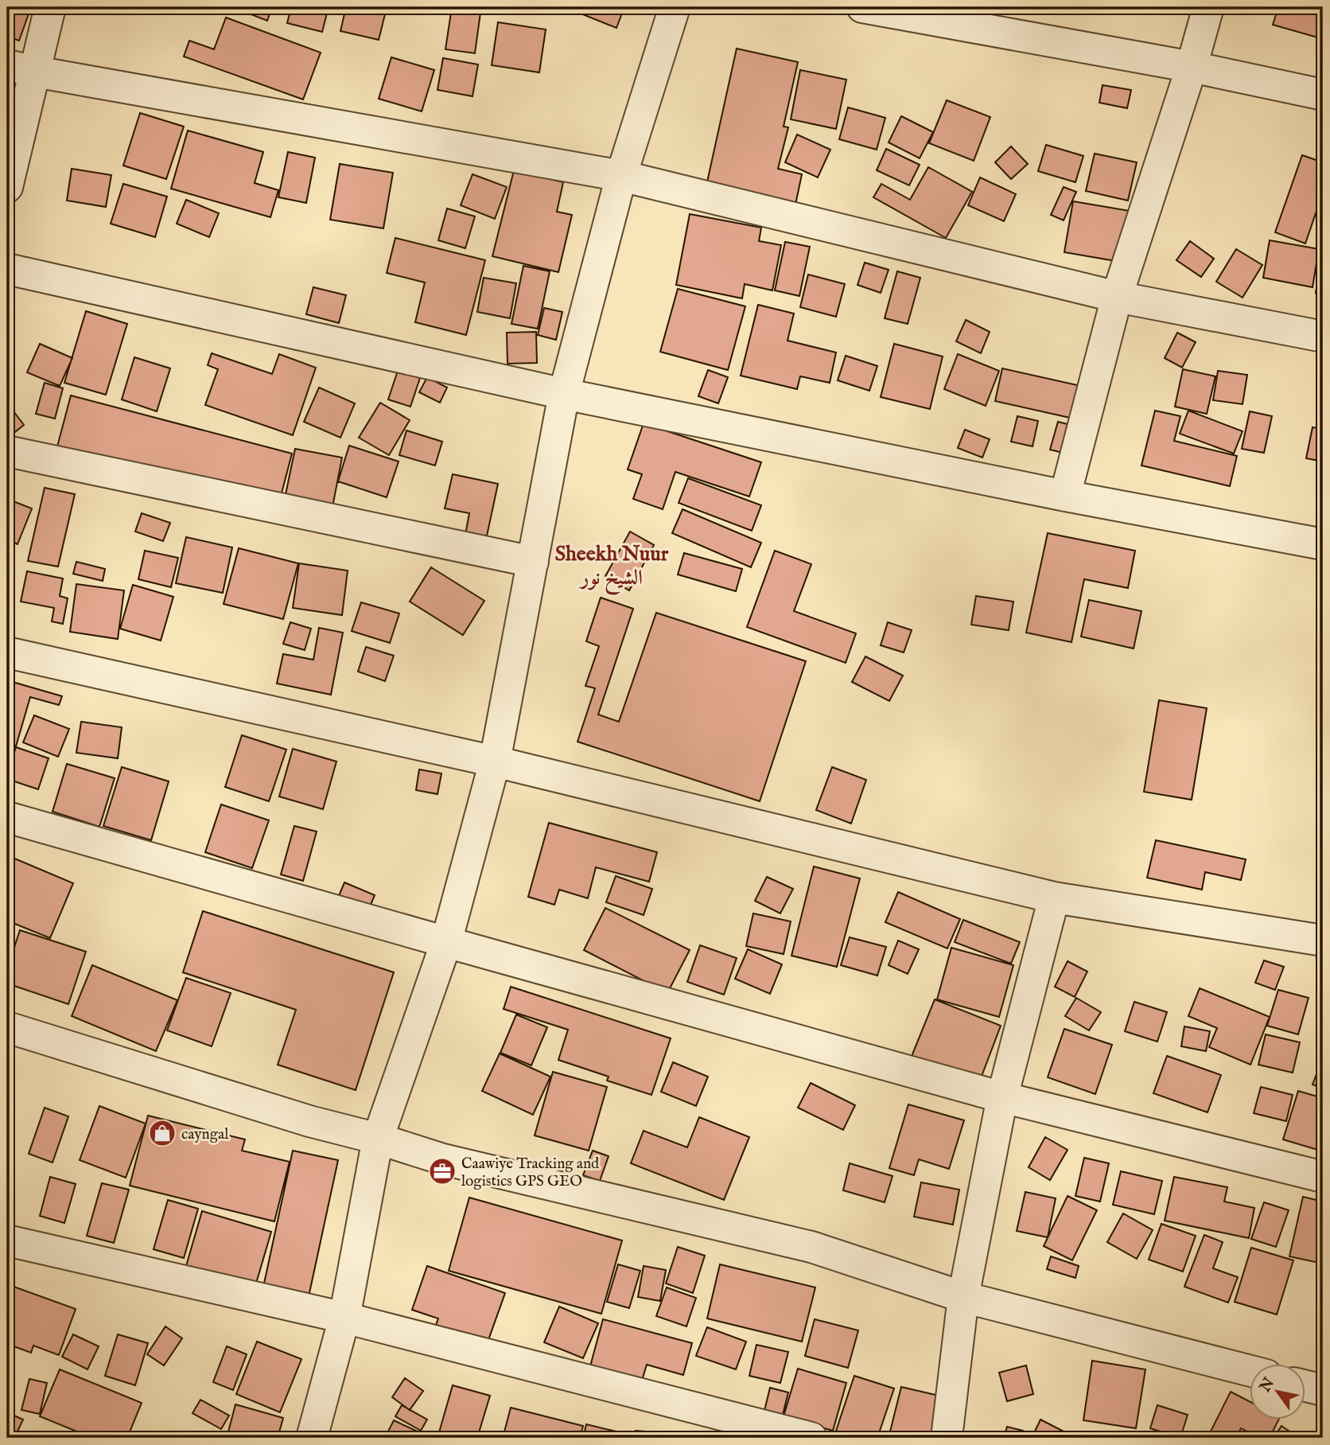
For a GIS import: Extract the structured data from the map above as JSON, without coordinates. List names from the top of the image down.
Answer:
{
  "districts": ["Sheekh Nuur الشيخ نور"],
  "places": {
    "shop": ["cayngal"],
    "office": ["Caawiye Tracking and logistics GPS GEO"]
  },
  "north": "top left"
}
